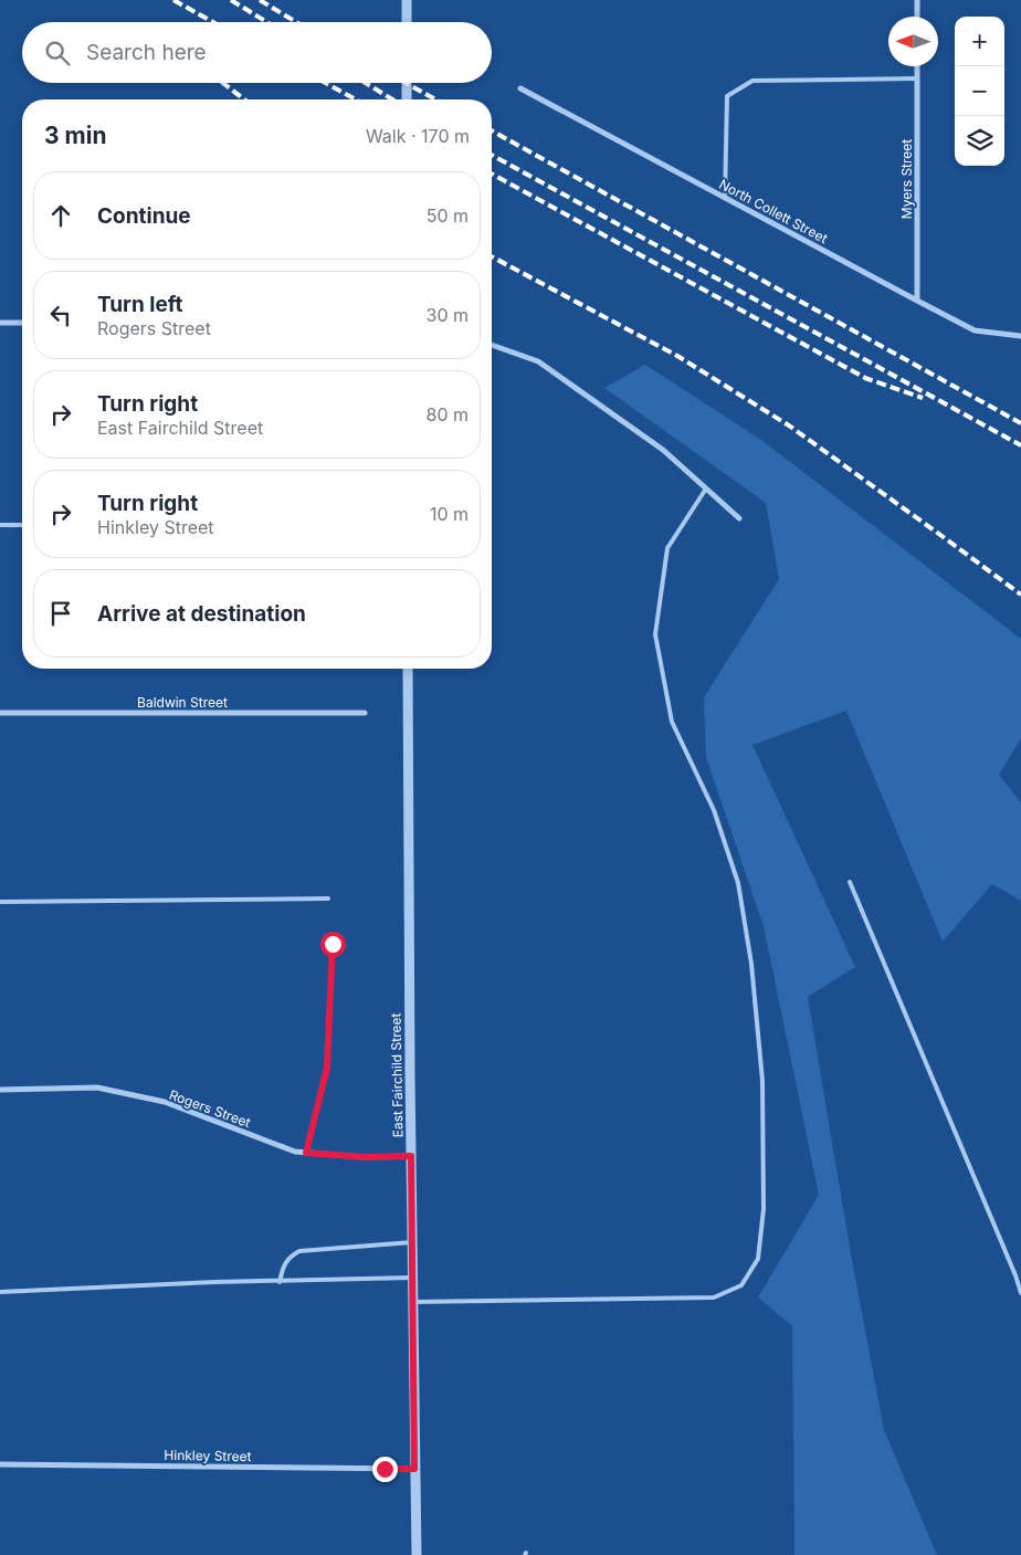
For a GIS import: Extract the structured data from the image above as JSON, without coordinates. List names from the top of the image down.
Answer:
{
  "streets": {
    "street": [
      "Myers Street",
      "North Collett Street",
      "Baldwin Street",
      "East Fairchild Street",
      "Rogers Street",
      "Hinkley Street"
    ]
  },
  "crossings": [
    ["Myers Street", "North Collett Street"],
    ["East Fairchild Street", "Rogers Street"],
    ["East Fairchild Street", "Hinkley Street"]
  ],
  "north": "left",
  "page": {
    "map_buttons": ["+", "−"],
    "search": "Search here",
    "heading": ["3 min", "Walk · 170 m"],
    "list": [
      ["Continue", "50 m"],
      ["Turn left", "Rogers Street", "30 m"],
      ["Turn right", "East Fairchild Street", "80 m"],
      ["Turn right", "Hinkley Street", "10 m"],
      "Arrive at destination"
    ]
  }
}
